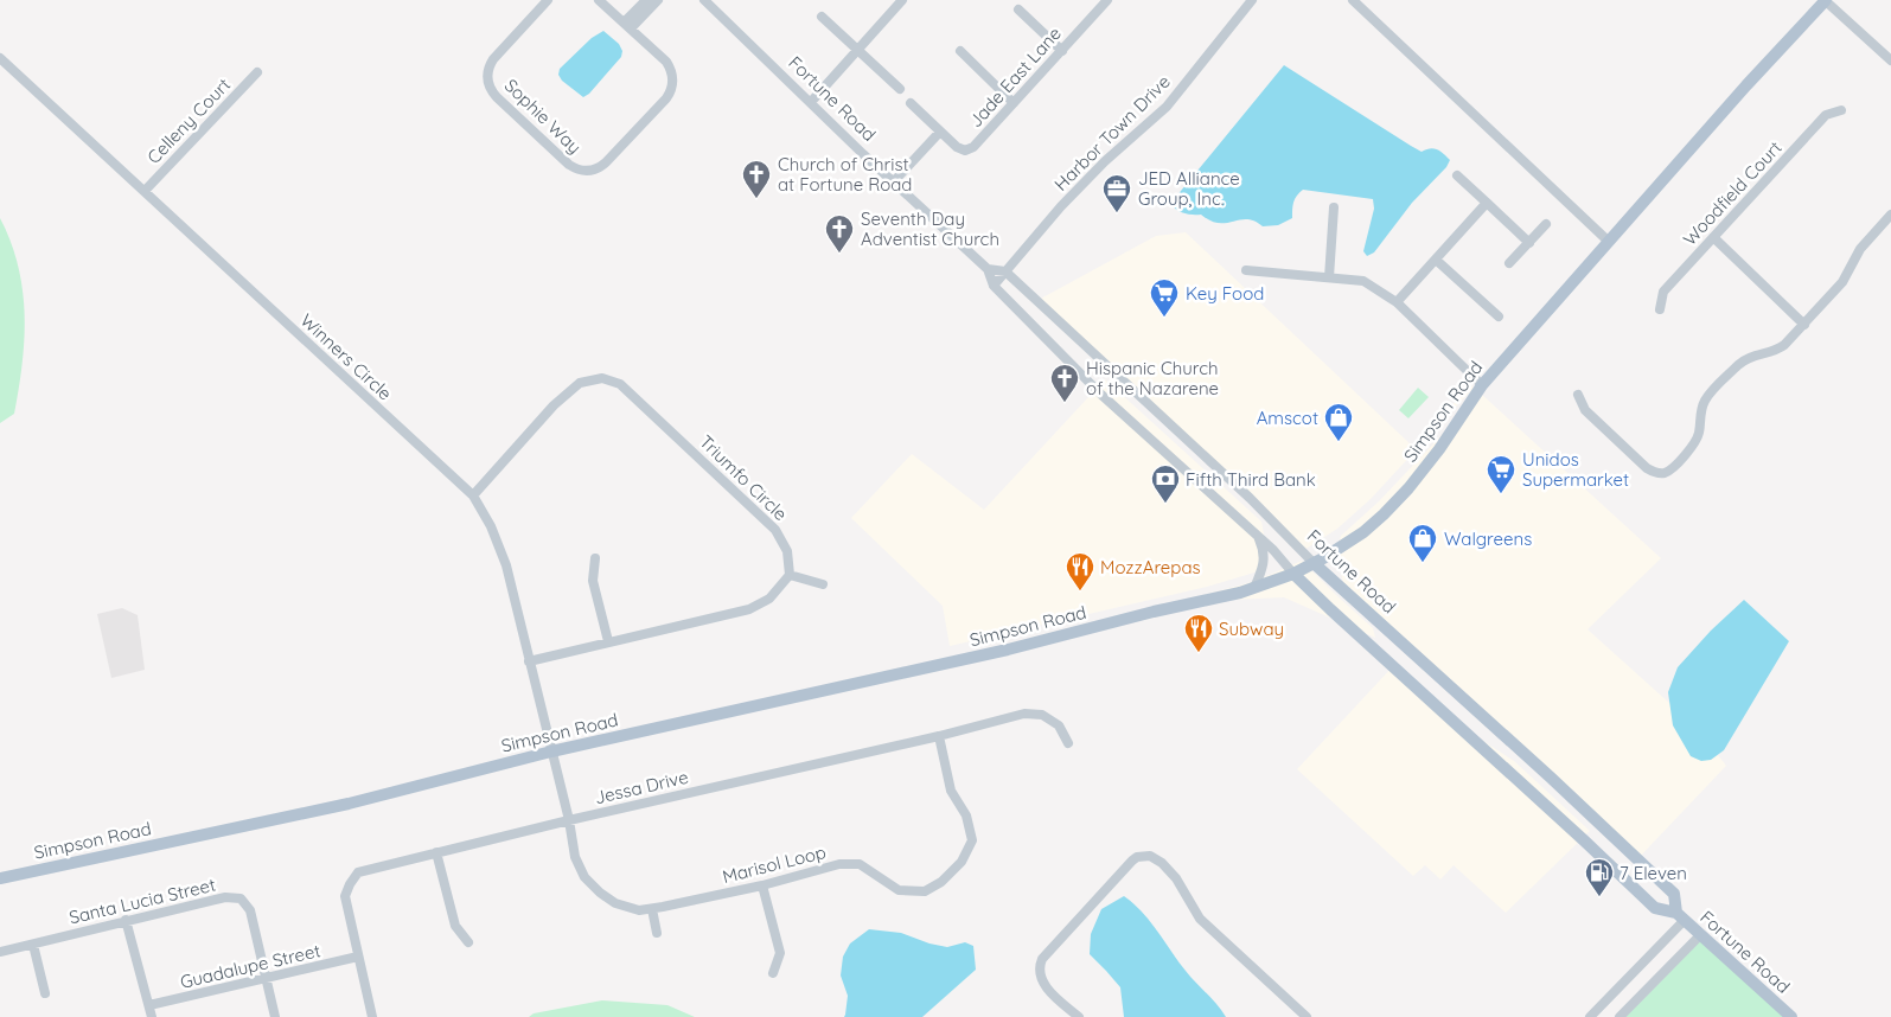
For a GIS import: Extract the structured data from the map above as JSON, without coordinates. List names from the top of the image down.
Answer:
{
  "streets": {
    "main road": ["Fortune Road", "Simpson Road"],
    "street": [
      "Jade East Lane",
      "Sophie Way",
      "Celleny Court",
      "Harbor Town Drive",
      "Woodfield Court",
      "Winners Circle",
      "Triumfo Circle",
      "Jessa Drive",
      "Marisol Loop",
      "Santa Lucia Street",
      "Guadalupe Street"
    ]
  },
  "crossings": [
    ["Fortune Road", "Harbor Town Drive"],
    ["Fortune Road", "Simpson Road"],
    ["Celleny Court", "Winners Circle"],
    ["Winners Circle", "Simpson Road"],
    ["Winners Circle", "Triumfo Circle"],
    ["Winners Circle", "Marisol Loop"],
    ["Simpson Road", "Marisol Loop"],
    ["Jessa Drive", "Marisol Loop"],
    ["Jessa Drive", "Guadalupe Street"],
    ["Santa Lucia Street", "Guadalupe Street"]
  ],
  "places": {
    "church": ["Church of Christ at Fortune Road", "Seventh Day Adventist Church", "Hispanic Church of the Nazarene"],
    "office": ["JED Alliance Group, Inc."],
    "supermarket": ["Key Food", "Unidos Supermarket"],
    "shop": ["Amscot", "Walgreens"],
    "bank": ["Fifth Third Bank"],
    "restaurant": ["MozzArepas", "Subway"],
    "fuel station": ["7 Eleven"]
  }
}
